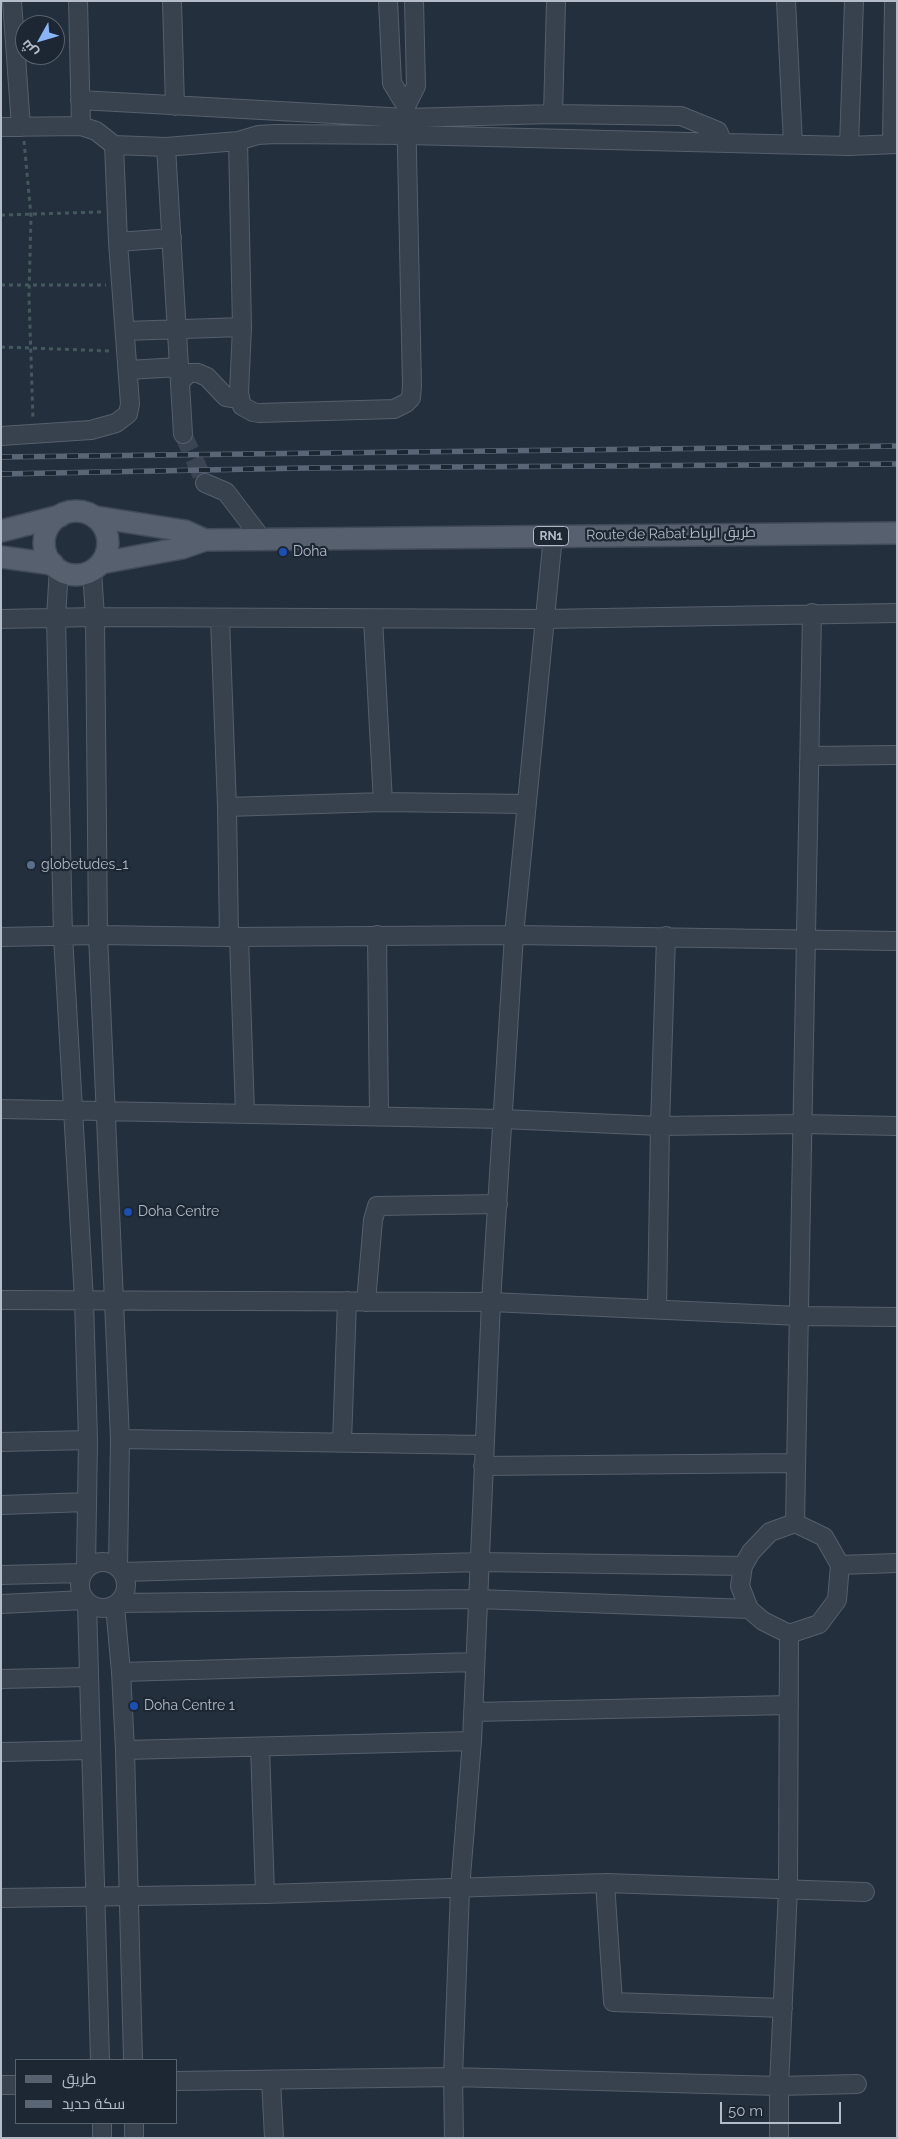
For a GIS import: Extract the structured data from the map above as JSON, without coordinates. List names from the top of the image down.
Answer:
{
  "streets": {
    "main road": ["Route de Rabat طريق الرباط", "RN1"]
  },
  "crossings": [
    ["Route de Rabat طريق الرباط", "RN1"]
  ],
  "places": [
    "Doha",
    "globetudes_1",
    "Doha Centre",
    "Doha Centre 1"
  ],
  "legend": ["طريق", "سكة حديد"],
  "scale_bar": "50 m",
  "north": "bottom left"
}
